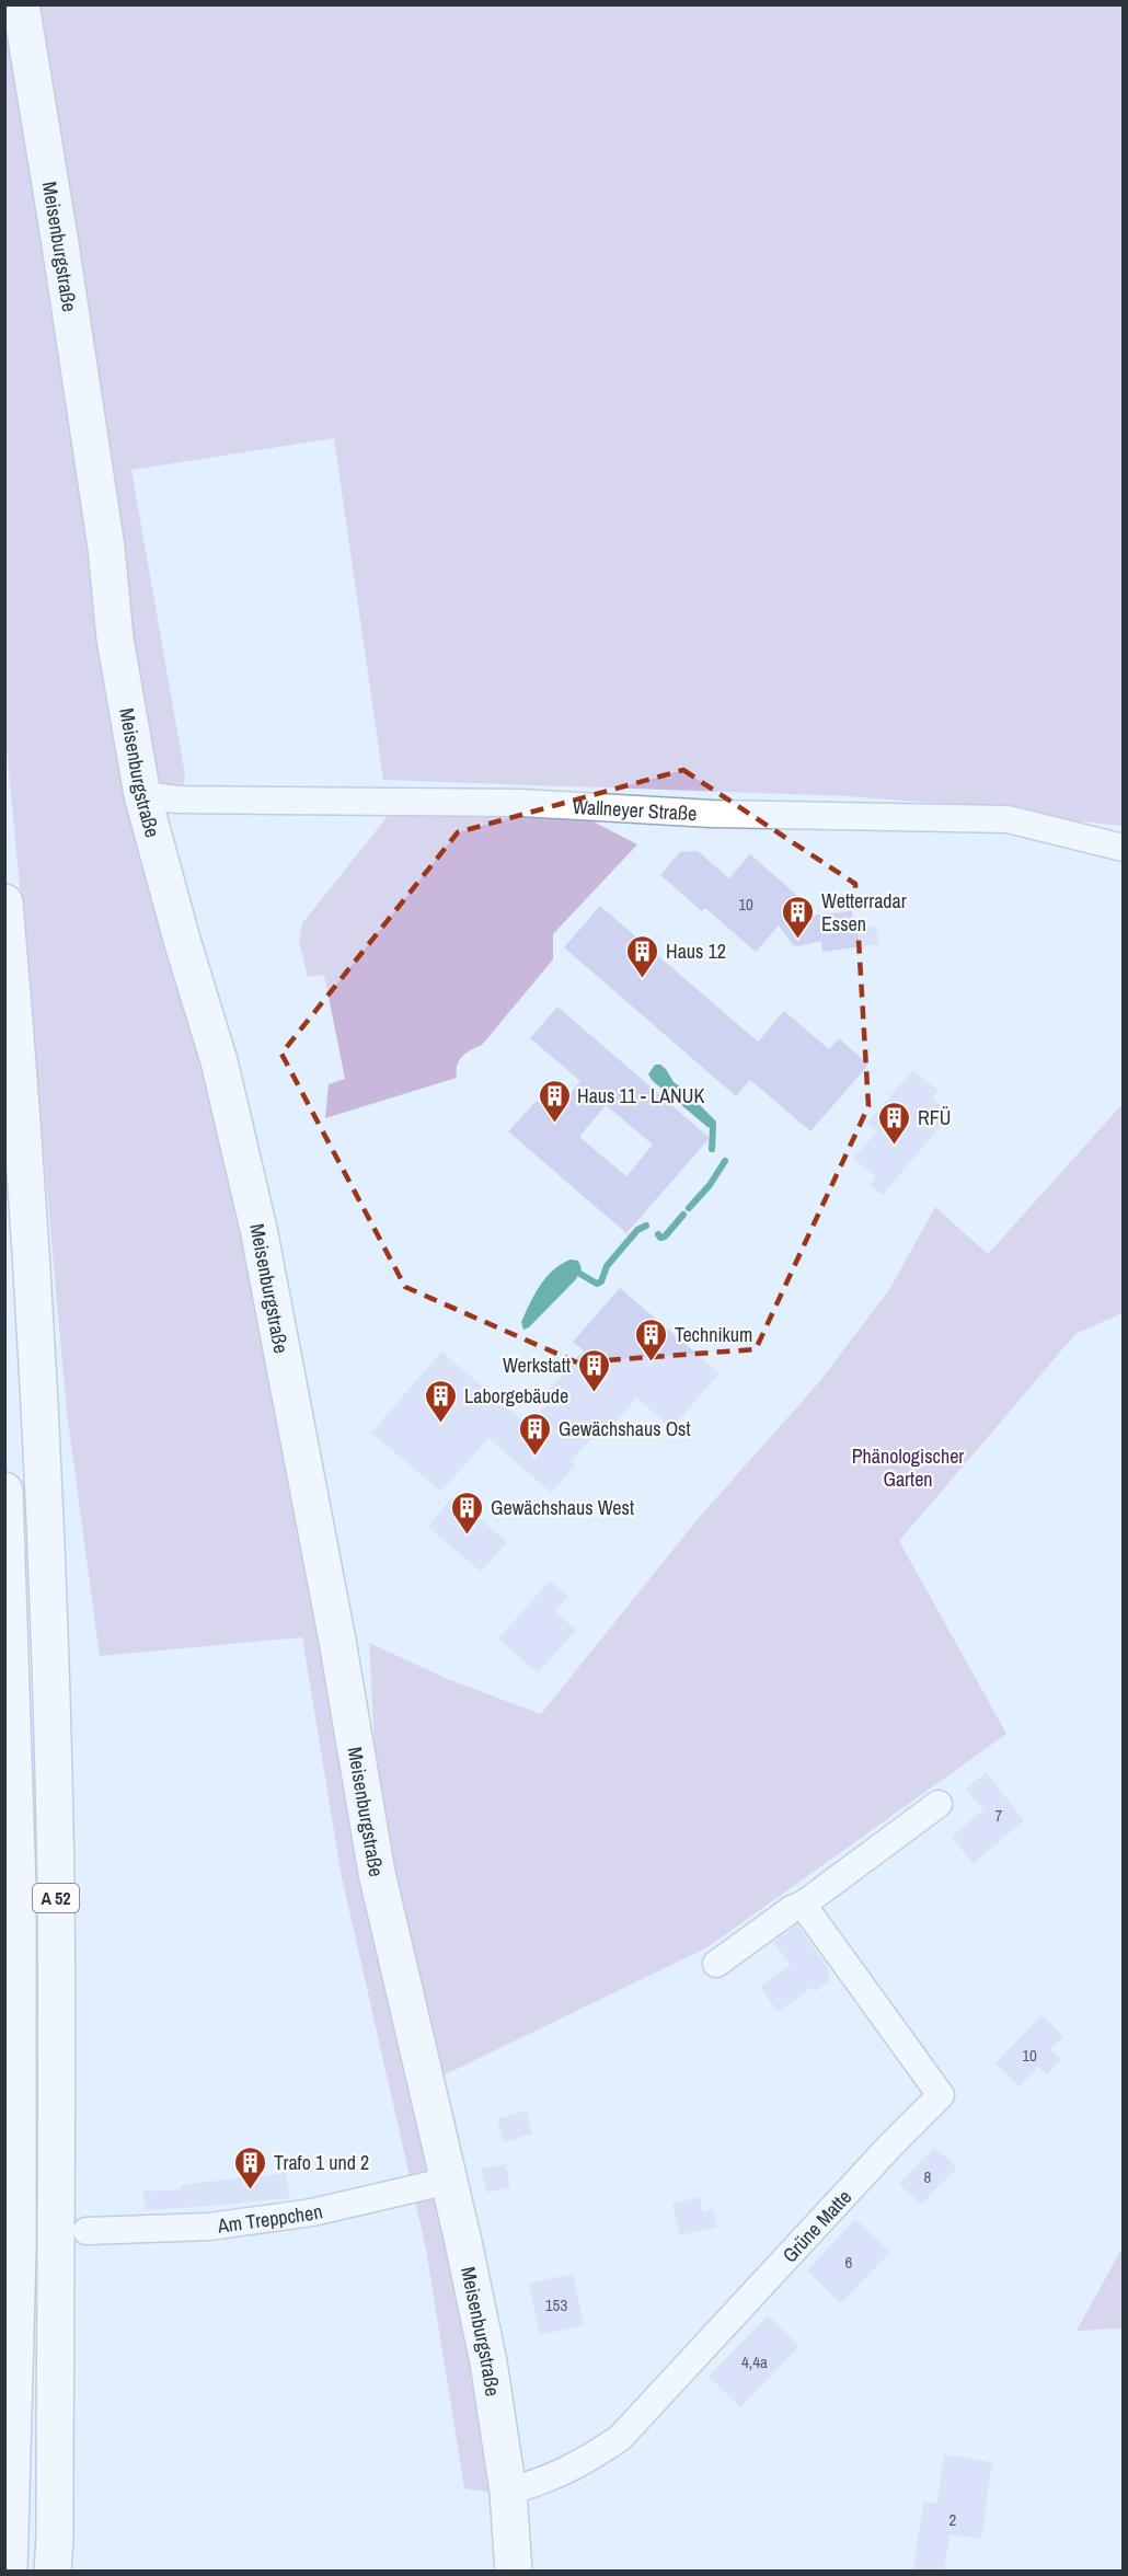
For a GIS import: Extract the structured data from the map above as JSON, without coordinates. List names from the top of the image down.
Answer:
{
  "streets": {
    "main road": ["Meisenburgstraße", "A 52"],
    "street": ["Wallneyer Straße", "Am Treppchen", "Grüne Matte"]
  },
  "crossings": [
    ["Meisenburgstraße", "Wallneyer Straße"],
    ["Meisenburgstraße", "Am Treppchen"],
    ["Meisenburgstraße", "Grüne Matte"]
  ],
  "parks": ["Phänologischer Garten"],
  "places": {
    "building": [
      "Wetterradar Essen",
      "Haus 12",
      "Haus 11 - LANUK",
      "RFÜ",
      "Technikum",
      "Werkstatt",
      "Laborgebäude",
      "Gewächshaus Ost",
      "Gewächshaus West",
      "Trafo 1 und 2"
    ]
  },
  "house_numbers": [
    "10",
    "7",
    "10",
    "8",
    "6",
    "153",
    "4,4a",
    "2"
  ]
}
